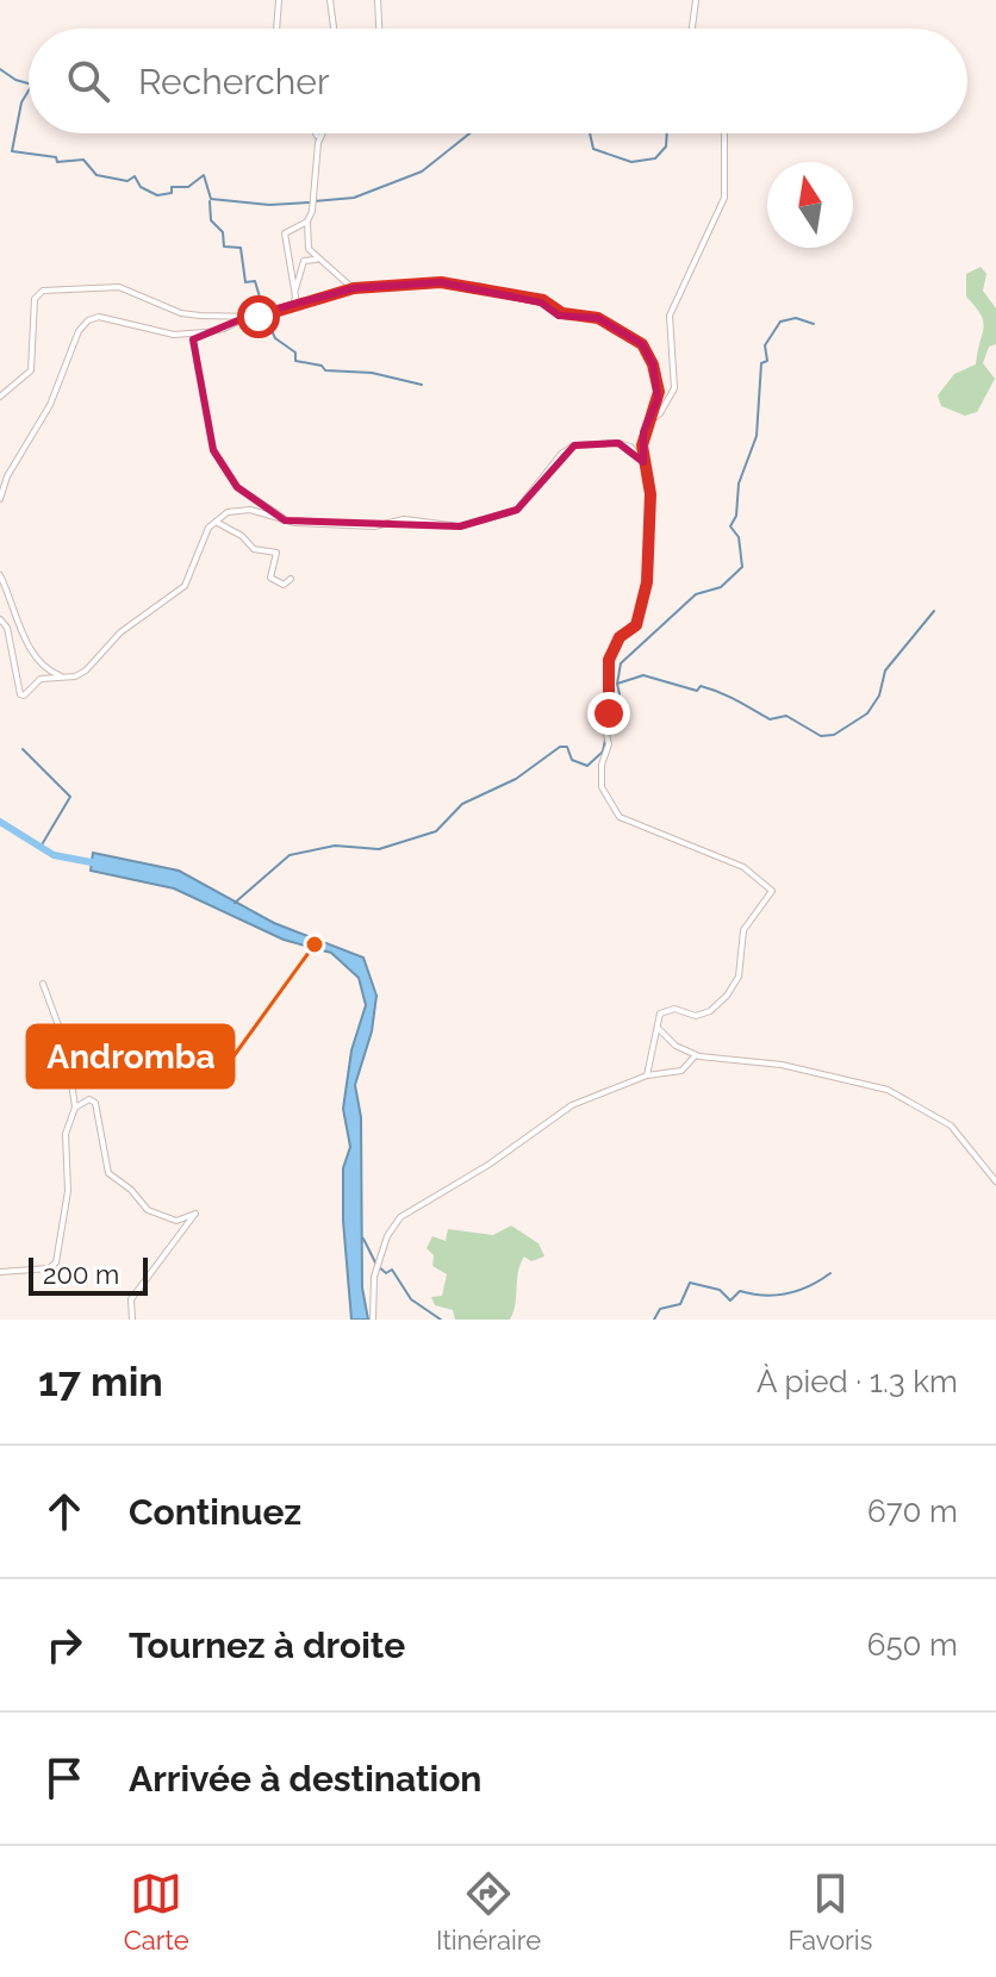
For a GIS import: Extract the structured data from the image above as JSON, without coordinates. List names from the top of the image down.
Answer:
{
  "places": ["Andromba"],
  "scale_bar": "200 m",
  "north": "top",
  "page": {
    "search": "Rechercher",
    "scale": "200 m",
    "heading": ["17 min", "À pied · 1.3 km"],
    "list": [
      ["Continuez", "670 m"],
      ["Tournez à droite", "650 m"],
      "Arrivée à destination"
    ],
    "nav": ["Carte", "Itinéraire", "Favoris"]
  }
}
